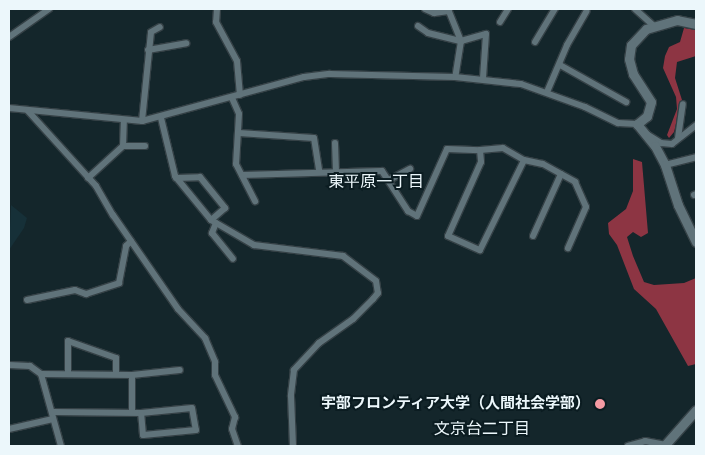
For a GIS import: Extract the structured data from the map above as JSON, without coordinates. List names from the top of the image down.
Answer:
{
  "districts": ["東平原一丁目", "文京台二丁目"],
  "places": ["宇部フロンティア大学（人間社会学部）"]
}
